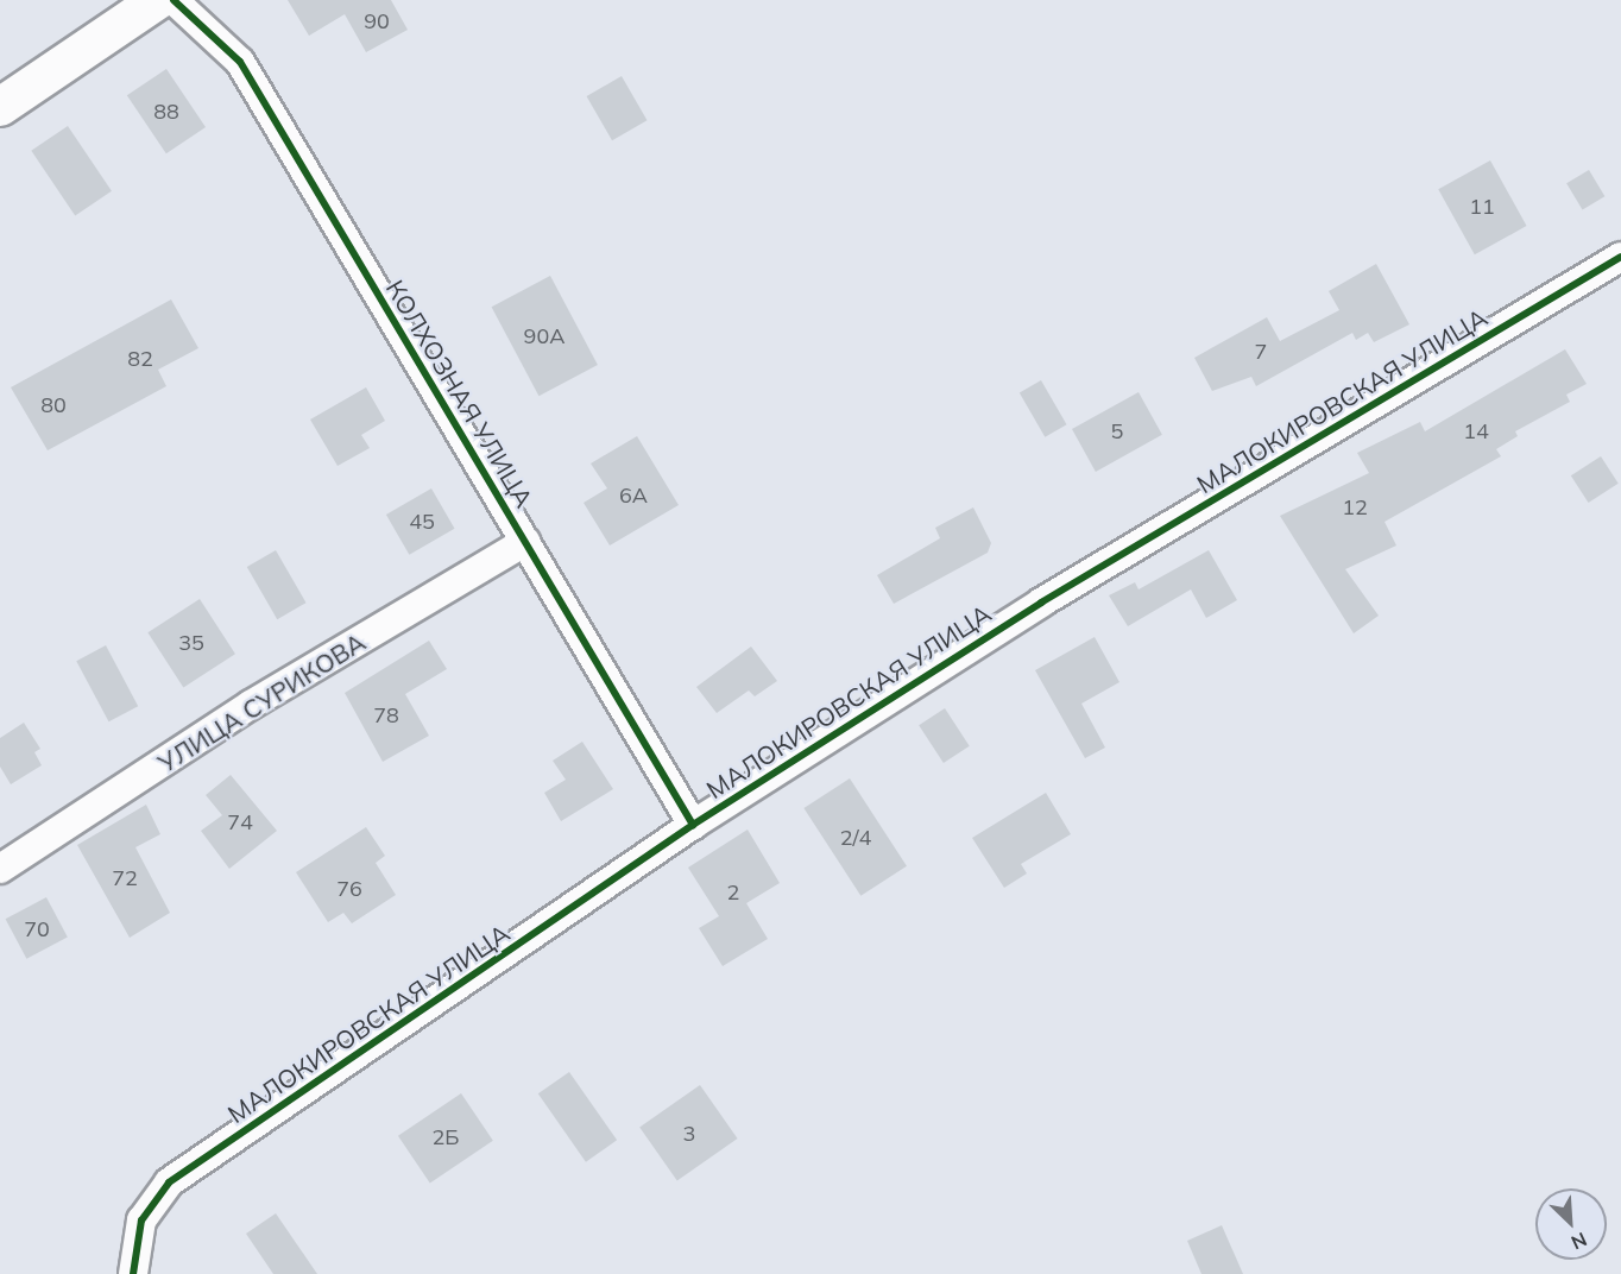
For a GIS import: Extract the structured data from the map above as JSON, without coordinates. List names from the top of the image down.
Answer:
{
  "streets": {
    "street": ["КОЛХОЗНАЯ УЛИЦА", "МАЛОКИРОВСКАЯ УЛИЦА", "УЛИЦА СУРИКОВА"]
  },
  "crossings": [
    ["КОЛХОЗНАЯ УЛИЦА", "МАЛОКИРОВСКАЯ УЛИЦА"],
    ["КОЛХОЗНАЯ УЛИЦА", "УЛИЦА СУРИКОВА"]
  ],
  "house_numbers": [
    "90",
    "88",
    "11",
    "90А",
    "7",
    "82",
    "80",
    "5",
    "14",
    "6А",
    "12",
    "45",
    "35",
    "78",
    "74",
    "2/4",
    "72",
    "76",
    "2",
    "70",
    "3",
    "2Б"
  ],
  "north": "bottom right"
}
